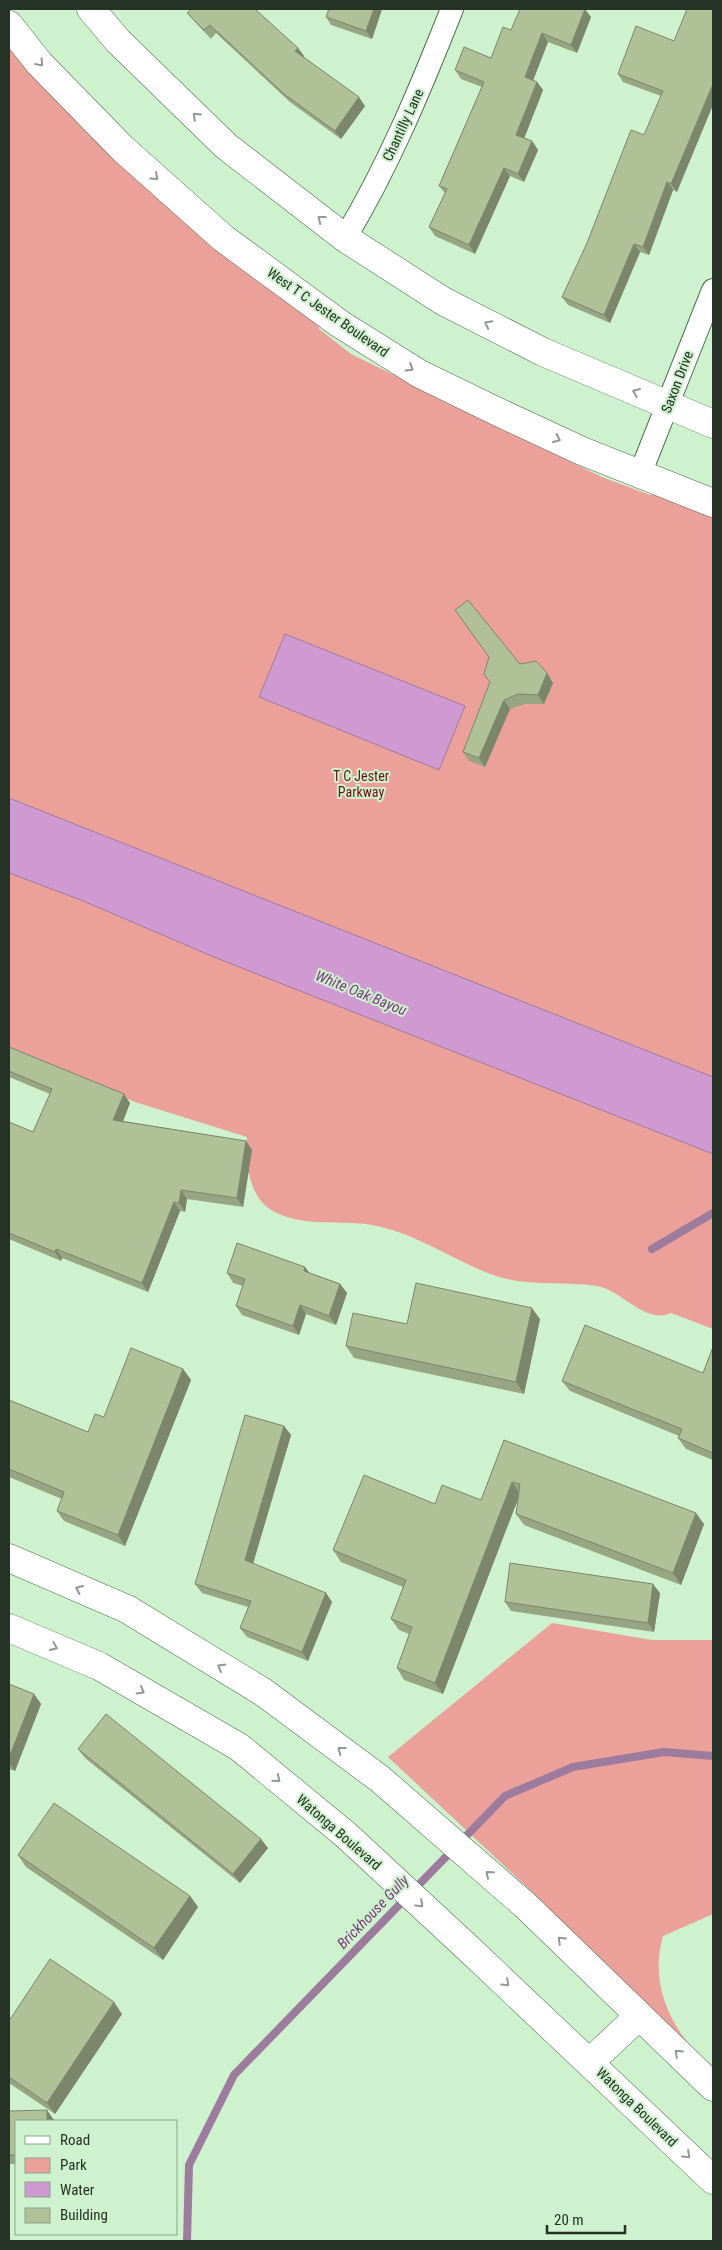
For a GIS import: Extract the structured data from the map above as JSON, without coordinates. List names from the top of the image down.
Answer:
{
  "streets": {
    "main road": ["West T C Jester Boulevard", "Watonga Boulevard"],
    "street": ["Chantilly Lane", "Saxon Drive"]
  },
  "crossings": [
    ["West T C Jester Boulevard", "Saxon Drive"]
  ],
  "water": ["White Oak Bayou", "Brickhouse Gully"],
  "parks": ["T C Jester Parkway"],
  "legend": [
    "Road",
    "Park",
    "Water",
    "Building"
  ],
  "scale_bar": "20 m"
}
